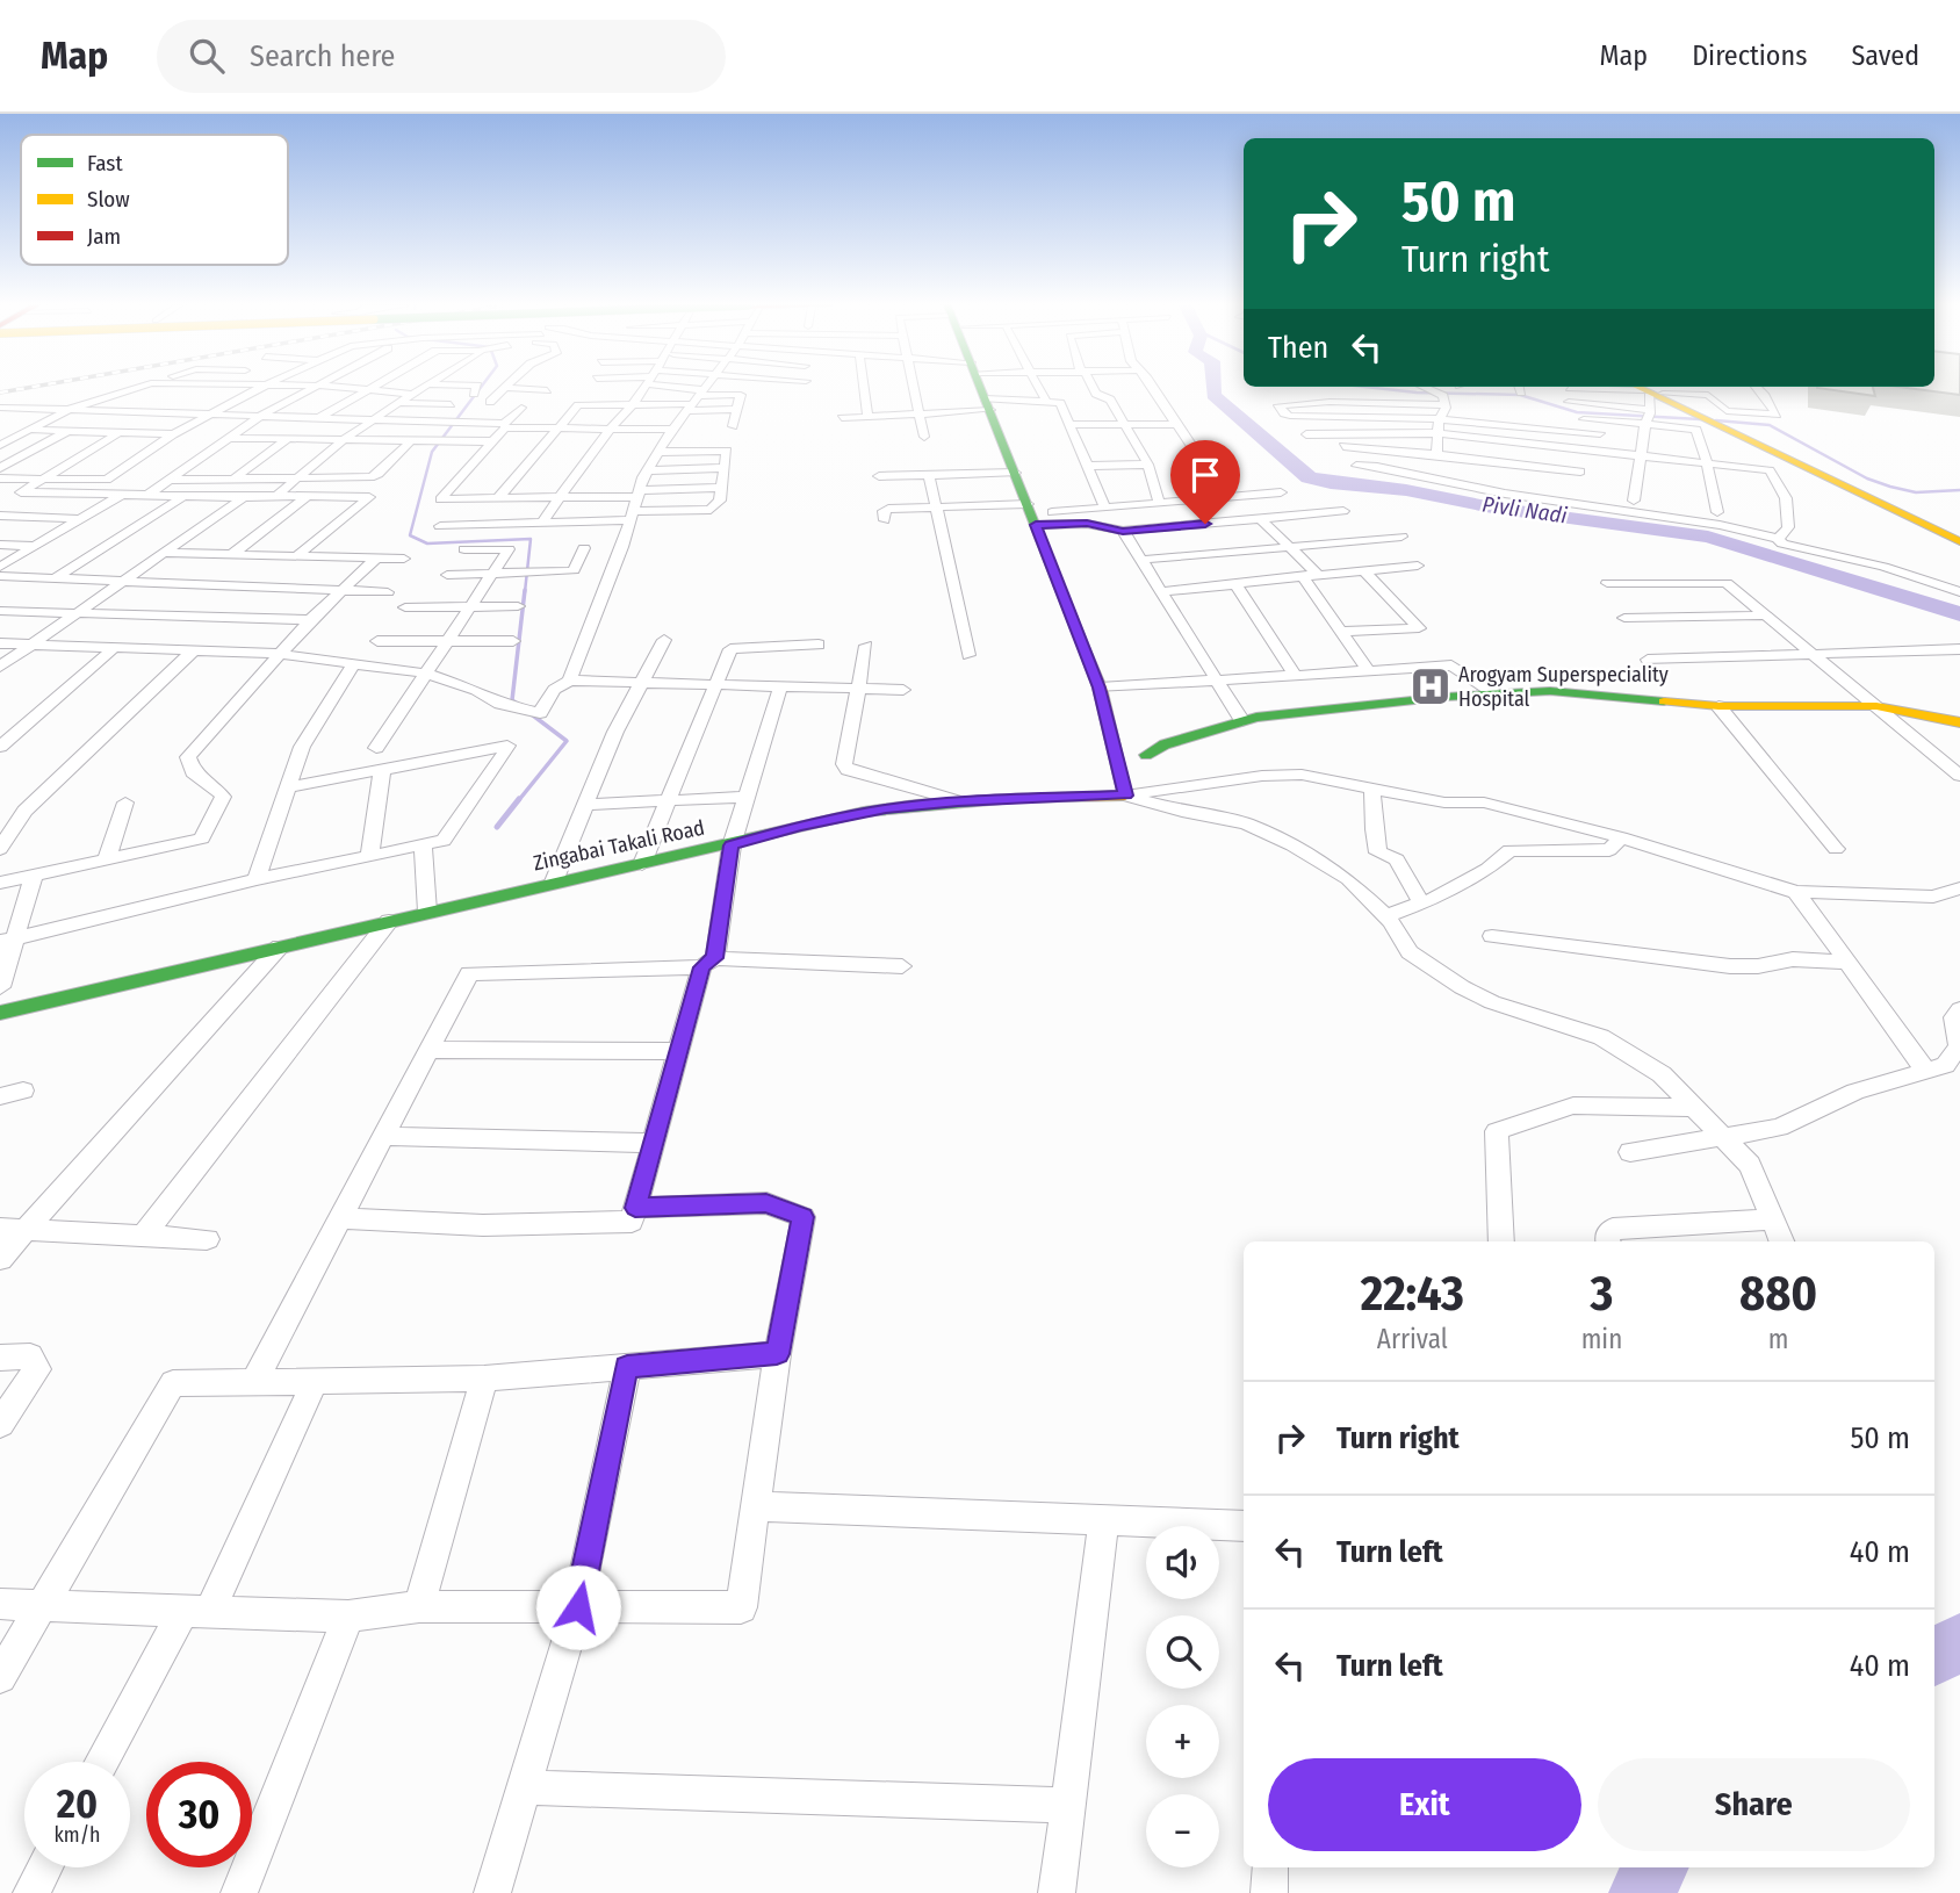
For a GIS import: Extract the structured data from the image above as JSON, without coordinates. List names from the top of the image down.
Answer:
{
  "streets": {
    "main road": ["Zingabai Takali Road"]
  },
  "water": ["Pivli Nadi"],
  "places": {
    "hospital": ["Arogyam Superspeciality Hospital"]
  },
  "legend": ["Fast", "Slow", "Jam"],
  "page": {
    "header": "Map",
    "search": "Search here",
    "nav": ["Map", "Directions", "Saved"],
    "turn": ["50 m", "Turn right"],
    "then": "Then",
    "eta": [
      "22:43",
      "Arrival",
      "3",
      "min",
      "880",
      "m"
    ],
    "list": [
      {
        "name": "Turn right",
        "value": "50 m"
      },
      {
        "name": "Turn left",
        "value": "40 m"
      },
      {
        "name": "Turn left",
        "value": "40 m"
      }
    ],
    "map_buttons": ["+", "−"],
    "buttons": ["Exit", "Share"],
    "speed": "20 km/h",
    "limit": "30"
  }
}
